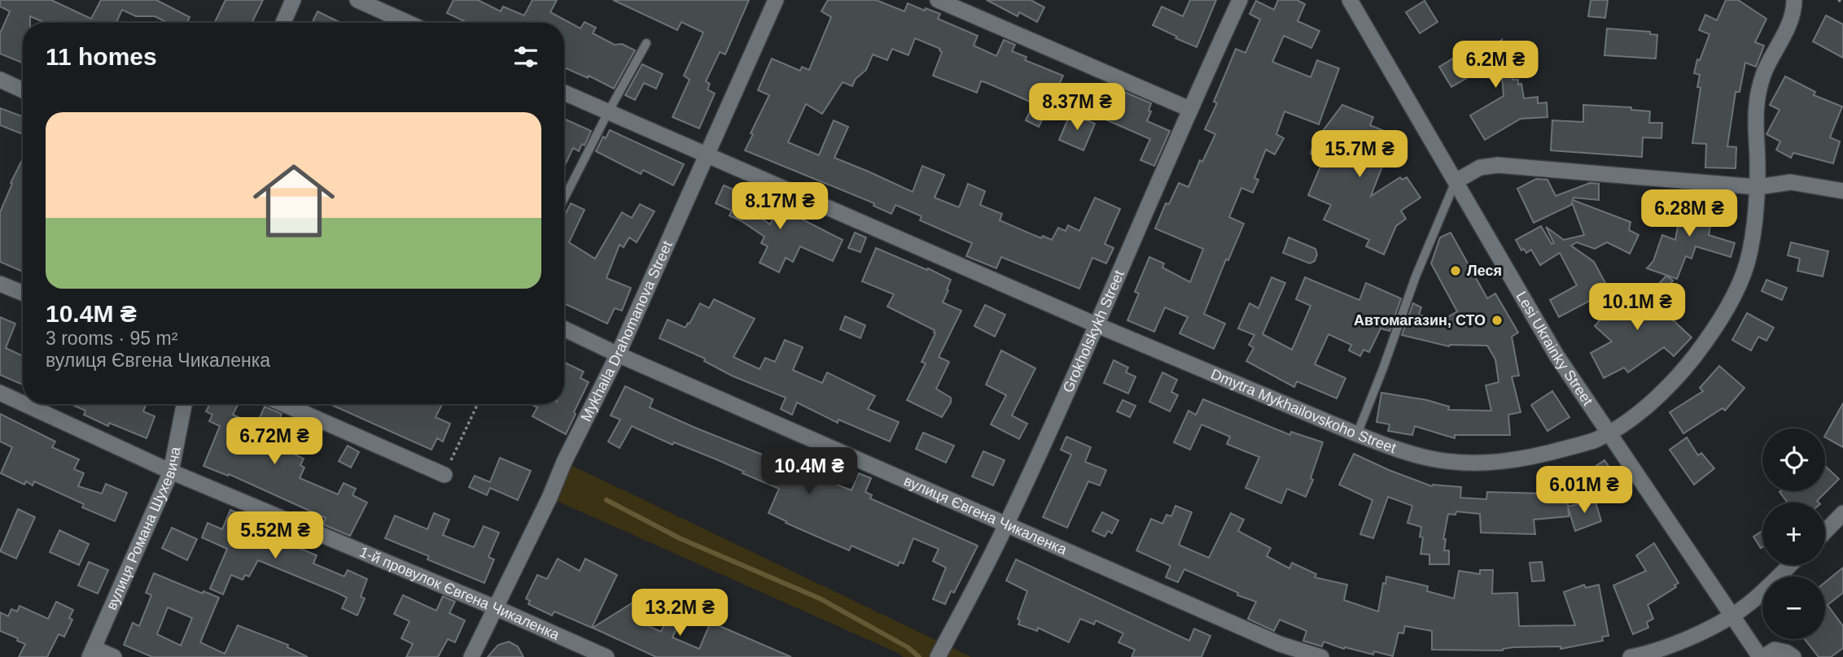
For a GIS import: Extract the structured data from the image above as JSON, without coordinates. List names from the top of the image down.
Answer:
{
  "streets": {
    "street": [
      "Mykhaila Drahomanova Street",
      "Grokholskykh Street",
      "Lesi Ukrainky Street",
      "Dmytra Mykhailovskoho Street",
      "вулиця Євгена Чикаленка",
      "вулиця Романа Шухевича",
      "1-й провулок Євгена Чикаленка"
    ]
  },
  "crossings": [
    ["Mykhaila Drahomanova Street", "Dmytra Mykhailovskoho Street"],
    ["Mykhaila Drahomanova Street", "вулиця Євгена Чикаленка"],
    ["Mykhaila Drahomanova Street", "1-й провулок Євгена Чикаленка"],
    ["Grokholskykh Street", "Dmytra Mykhailovskoho Street"],
    ["Grokholskykh Street", "вулиця Євгена Чикаленка"],
    ["Lesi Ukrainky Street", "Dmytra Mykhailovskoho Street"],
    ["вулиця Романа Шухевича", "1-й провулок Євгена Чикаленка"]
  ],
  "places": ["Леся", "Автомагазин, СТО"],
  "page": {
    "heading": "11 homes",
    "price": [
      "6.2M ₴",
      "8.37M ₴",
      "15.7M ₴",
      "8.17M ₴",
      "6.28M ₴",
      "10.1M ₴",
      "6.72M ₴",
      "10.4M ₴",
      "6.01M ₴",
      "5.52M ₴",
      "13.2M ₴"
    ],
    "list": [
      {
        "name": "10.4M ₴",
        "note": "3 rooms · 95 m² · вулиця Євгена Чикаленка"
      }
    ],
    "map_buttons": ["+", "−"]
  }
}
